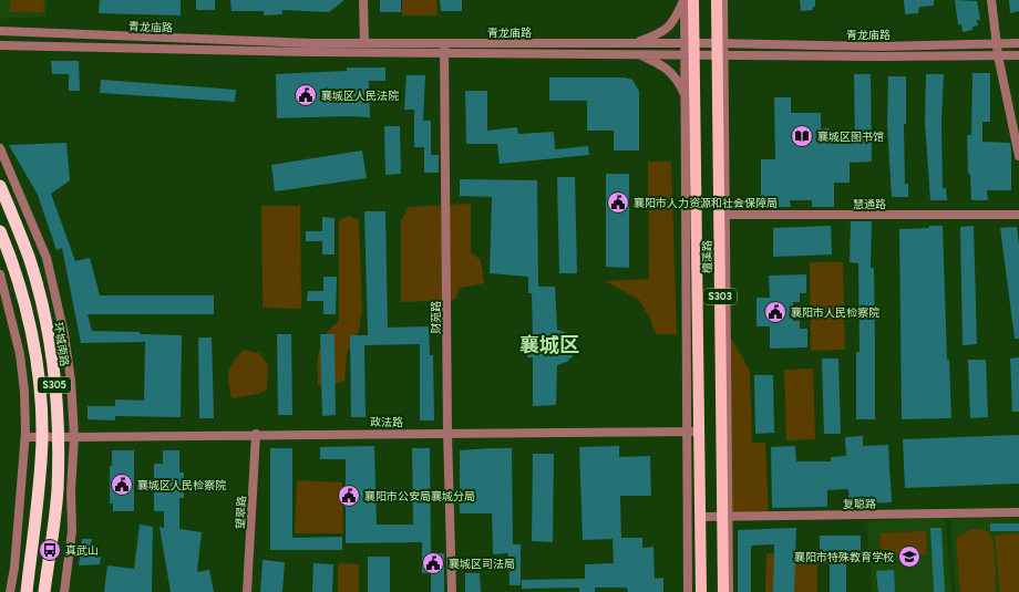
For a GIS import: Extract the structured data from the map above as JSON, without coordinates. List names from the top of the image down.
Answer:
{
  "streets": {
    "highway": ["环城南路", "S305"],
    "main road": ["檀溪路", "S303"],
    "street": [
      "青龙庙路",
      "慧通路",
      "财苑路",
      "政法路",
      "复聪路",
      "望翠路"
    ]
  },
  "crossings": [
    ["青龙庙路", "檀溪路"],
    ["青龙庙路", "财苑路"],
    ["慧通路", "檀溪路"],
    ["檀溪路", "政法路"],
    ["檀溪路", "复聪路"],
    ["财苑路", "政法路"],
    ["环城南路", "政法路"],
    ["S305", "政法路"],
    ["政法路", "望翠路"]
  ],
  "districts": ["襄城区"],
  "places": {
    "public building": [
      "襄城区人民法院",
      "襄阳市人力资源和社会保障局",
      "襄阳市人民检察院",
      "襄城区人民检察院",
      "襄阳市公安局襄城分局",
      "襄城区司法局"
    ],
    "library": ["襄城区图书馆"],
    "bus stop": ["真武山"],
    "school or university": ["襄阳市特殊教育学校"]
  }
}
